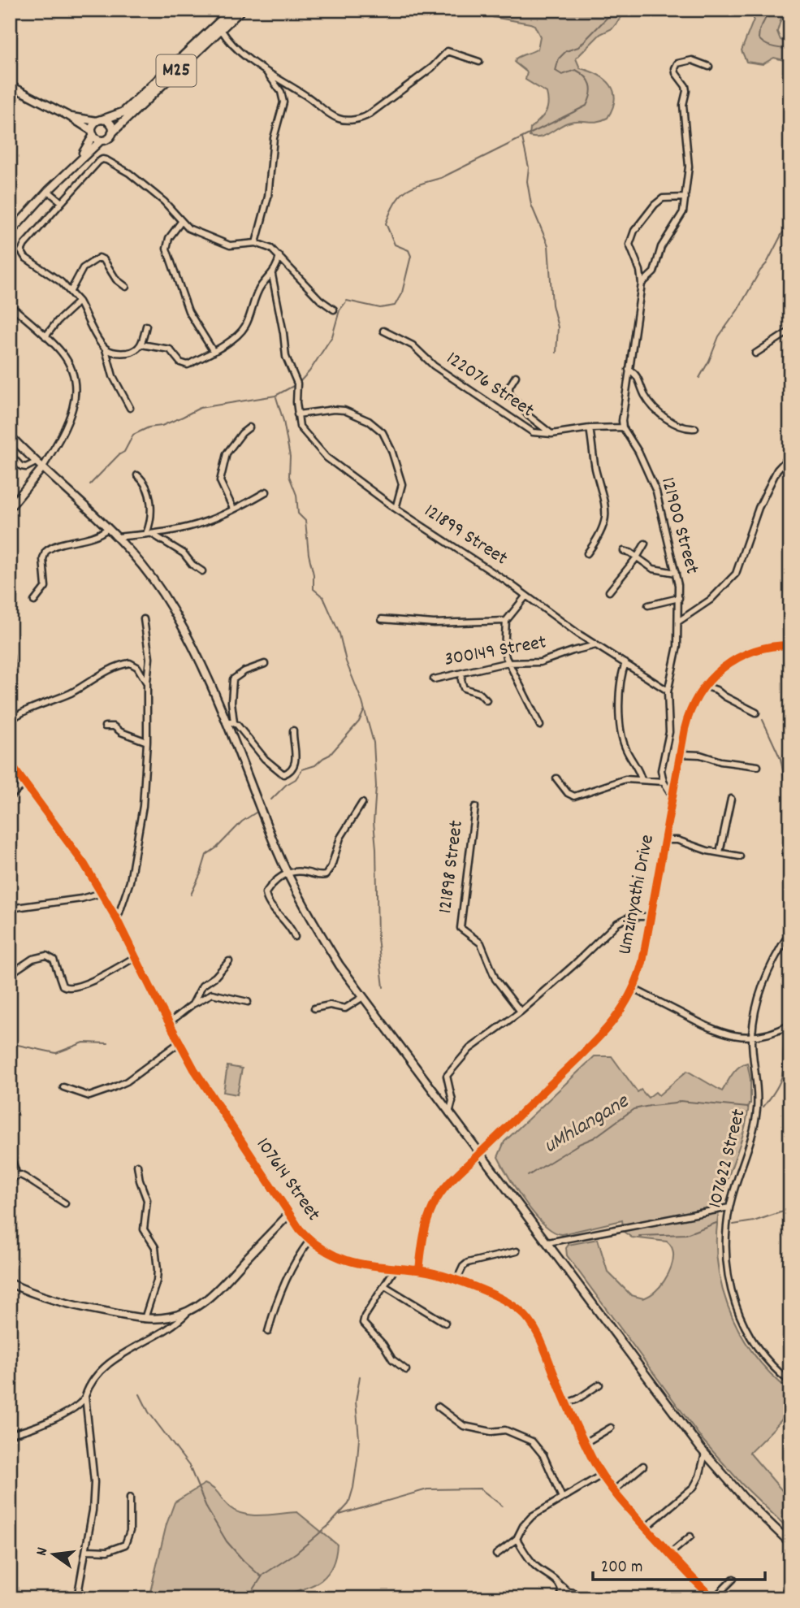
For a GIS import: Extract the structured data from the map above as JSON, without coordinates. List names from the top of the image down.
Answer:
{
  "streets": {
    "main road": ["M25"],
    "street": [
      "122076 Street",
      "121900 Street",
      "121899 Street",
      "300149 Street",
      "121898 Street",
      "Umzinyathi Drive",
      "107622 Street",
      "107614 Street"
    ]
  },
  "crossings": [
    ["122076 Street", "121900 Street"],
    ["121900 Street", "121899 Street"],
    ["121899 Street", "300149 Street"],
    ["Umzinyathi Drive", "107614 Street"]
  ],
  "water": ["uMhlangane"],
  "scale_bar": "200 m",
  "north": "left"
}
